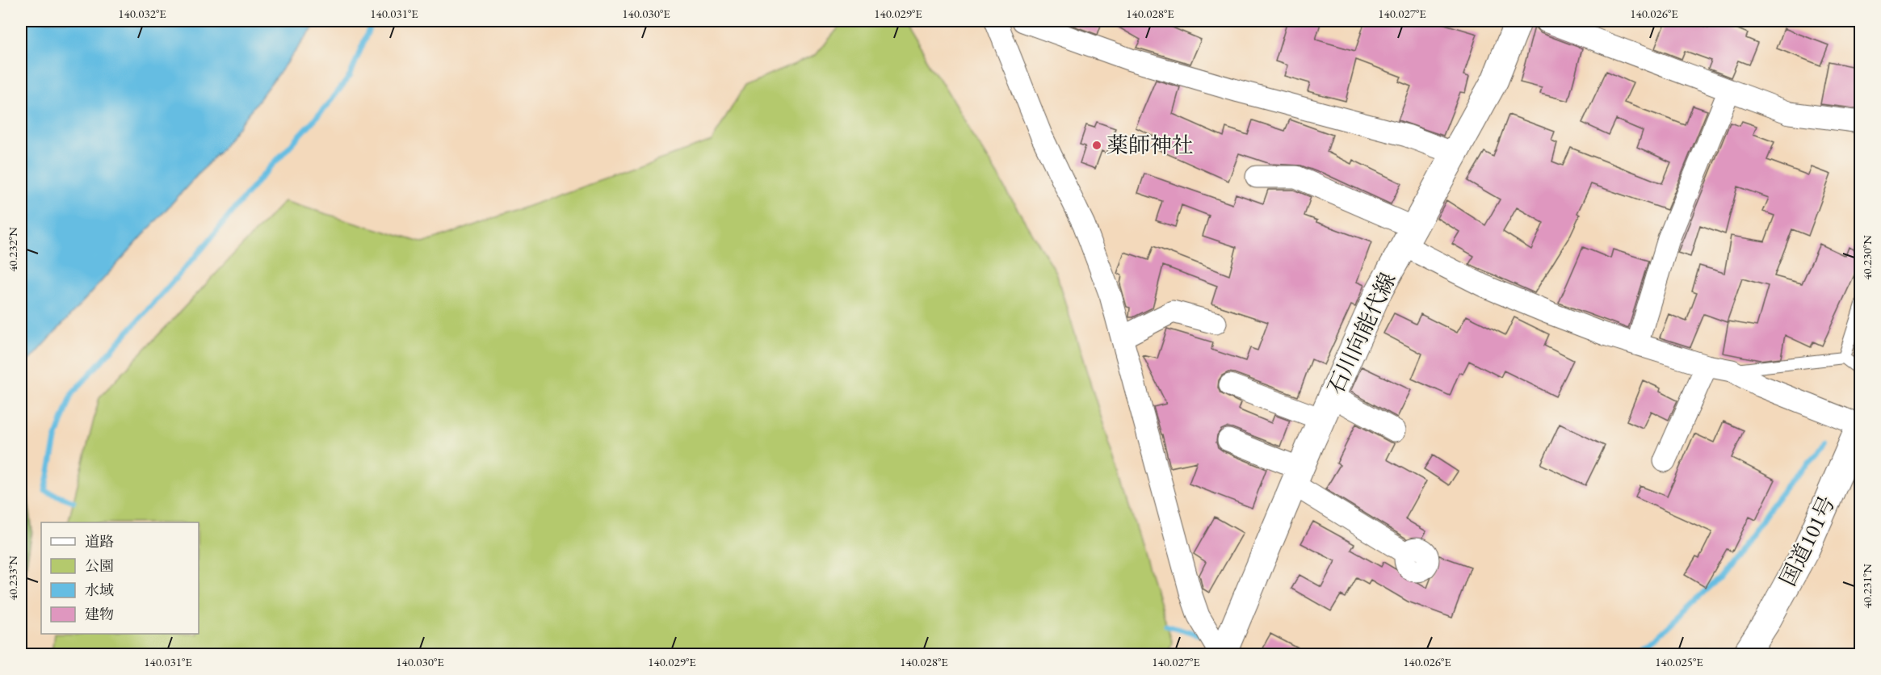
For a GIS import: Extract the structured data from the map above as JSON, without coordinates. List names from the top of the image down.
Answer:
{
  "streets": {
    "main road": ["石川向能代線", "国道101号"]
  },
  "places": ["薬師神社"],
  "legend": [
    "道路",
    "公園",
    "水域",
    "建物"
  ],
  "coordinates": [
    "140.032°E",
    "140.031°E",
    "140.030°E",
    "140.029°E",
    "140.028°E",
    "140.027°E",
    "140.026°E",
    "40.232°N",
    "40.230°N",
    "40.233°N",
    "40.231°N",
    "140.025°E"
  ]
}
